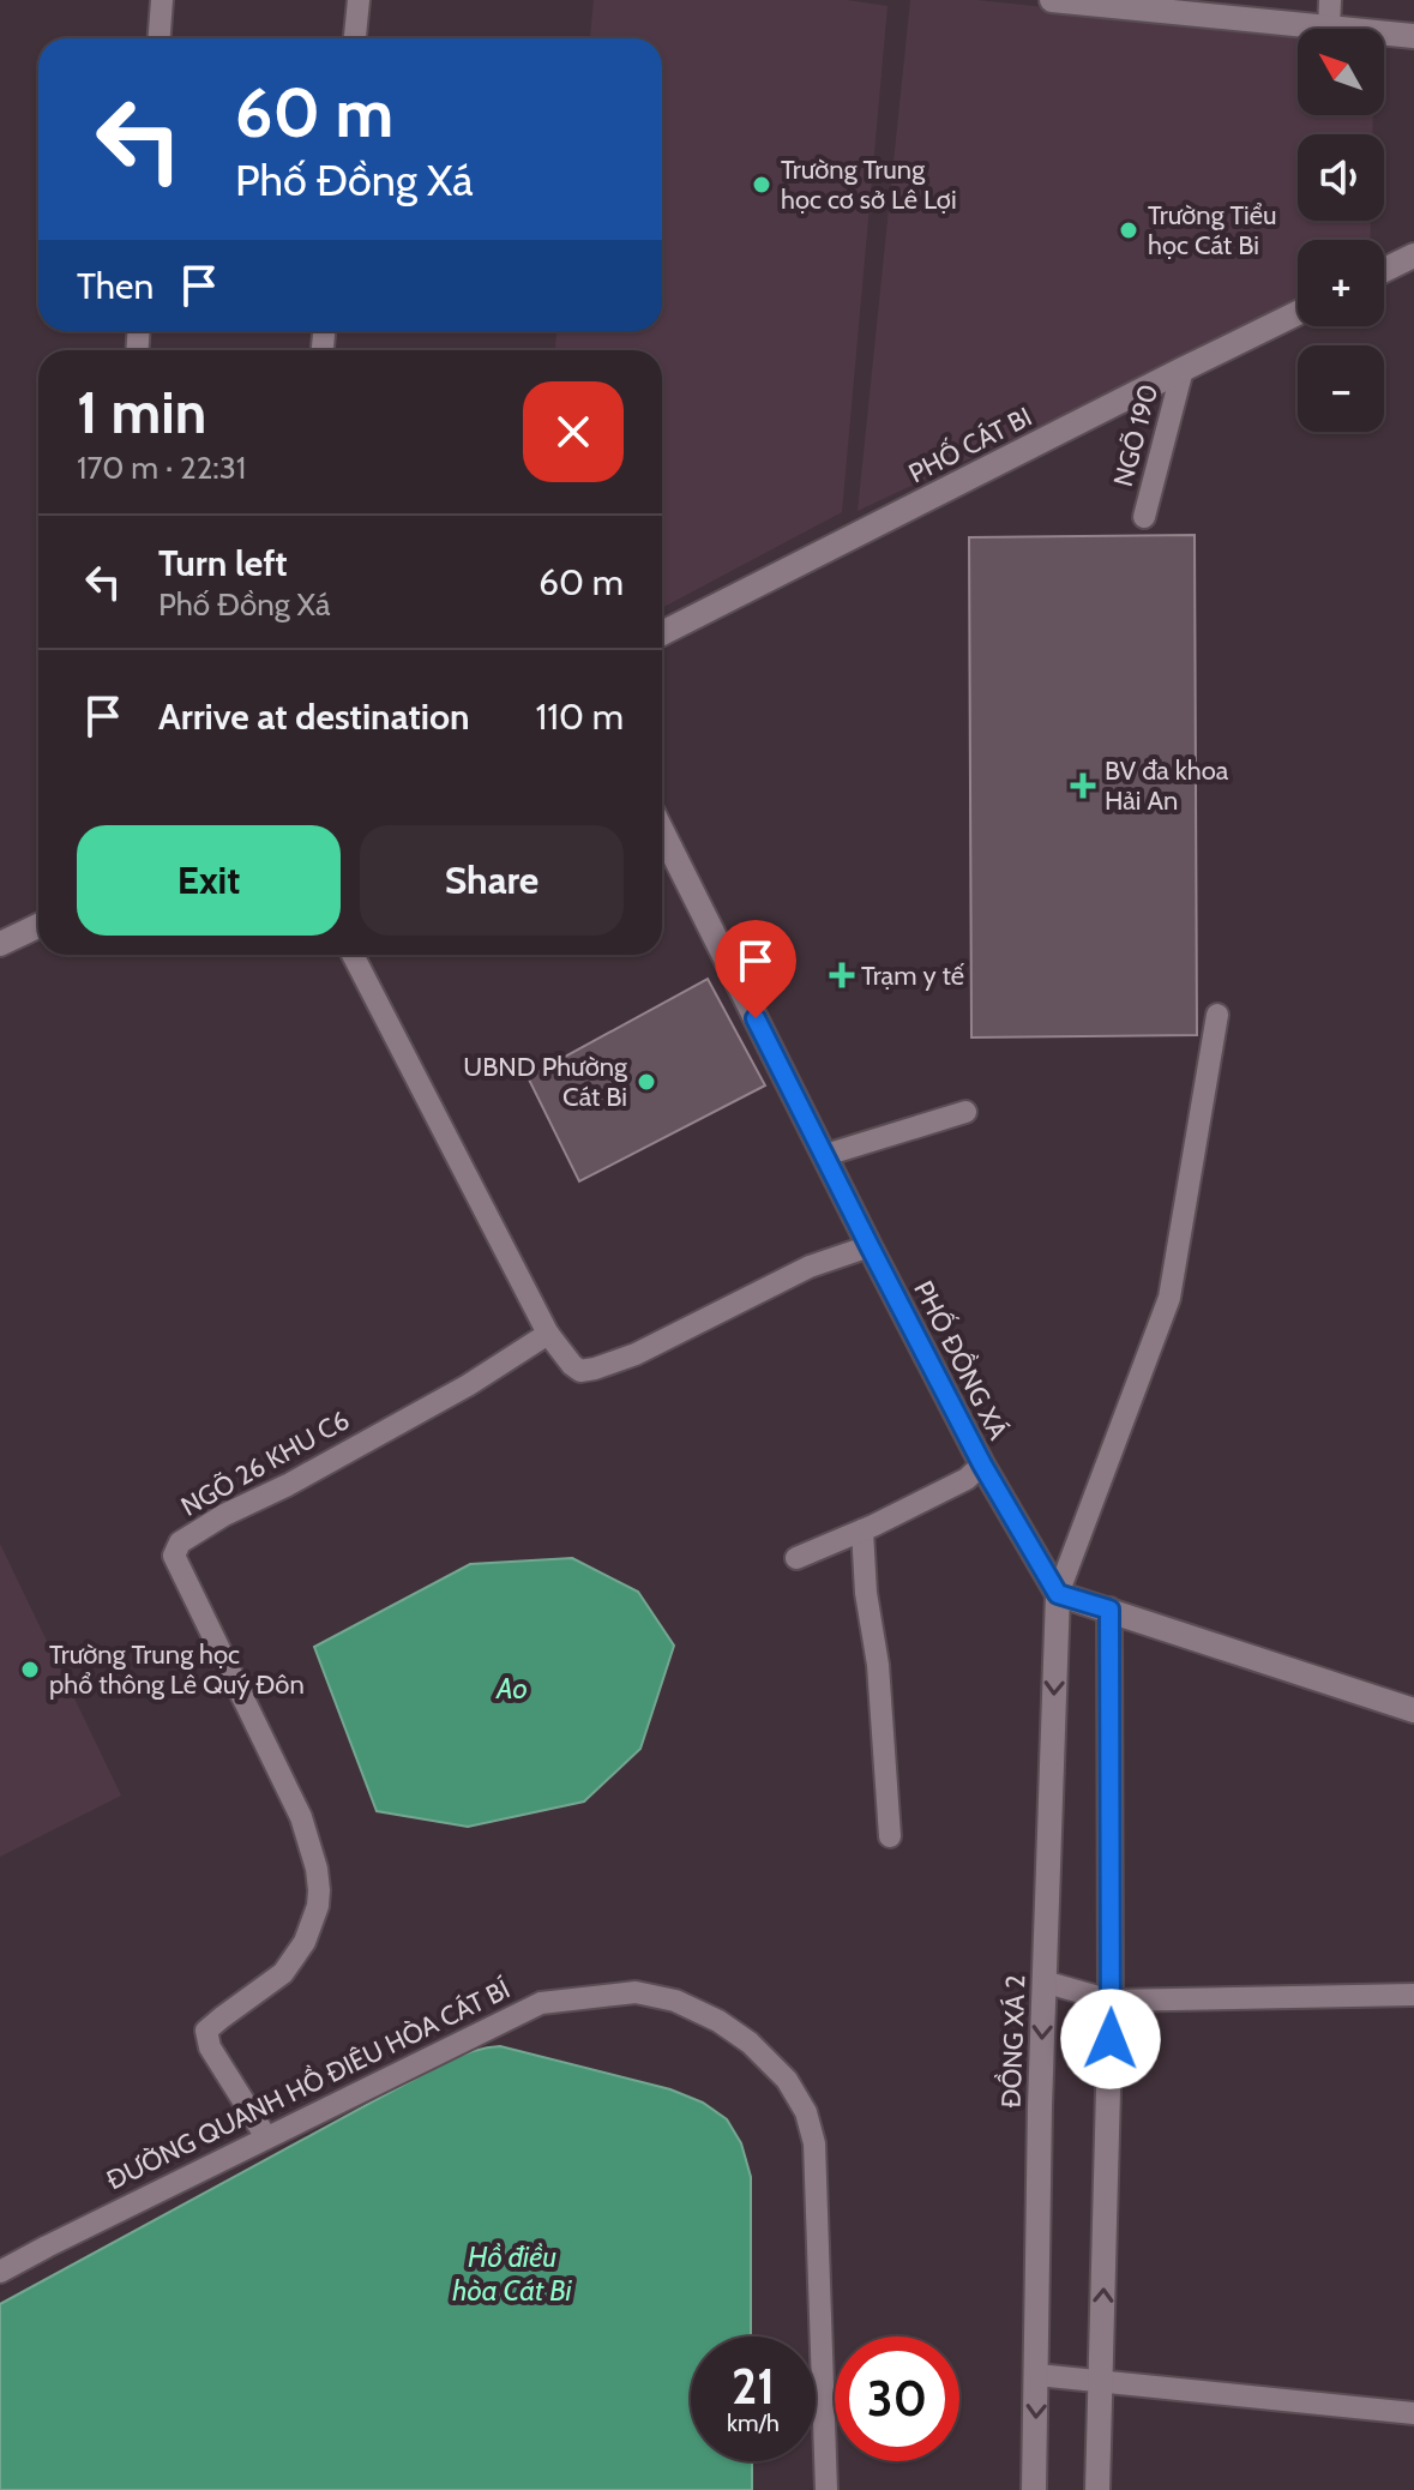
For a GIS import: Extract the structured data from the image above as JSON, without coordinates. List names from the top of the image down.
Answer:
{
  "streets": {
    "street": ["PHỐ CÁT BI", "PHỐ ĐỒNG XÁ", "ĐỒNG XÁ 2"],
    "lane": ["NGÕ 190", "NGÕ 26 KHU C6", "ĐƯỜNG QUANH HỒ ĐIÊU HÒA CÁT BÍ"]
  },
  "crossings": [
    ["NGÕ 190", "PHỐ CÁT BI"],
    ["PHỐ ĐỒNG XÁ", "ĐỒNG XÁ 2"],
    ["NGÕ 26 KHU C6", "ĐƯỜNG QUANH HỒ ĐIÊU HÒA CÁT BÍ"]
  ],
  "water": ["Ao", "Hồ điều hòa Cát Bi"],
  "places": {
    "other": [
      "Trường Trung học cơ sở Lê Lợi",
      "Trường Tiểu học Cát Bi",
      "UBND Phường Cát Bi",
      "Trường Trung học phổ thông Lê Quý Đôn"
    ],
    "health": ["BV đa khoa Hải An", "Trạm y tế"]
  },
  "north": "top left",
  "page": {
    "map_buttons": ["+", "−"],
    "turn": ["60 m", "Phố Đồng Xá"],
    "then": "Then",
    "heading": ["1 min", "170 m · 22:31"],
    "list": [
      {
        "name": "Turn left",
        "note": "Phố Đồng Xá",
        "value": "60 m"
      },
      {
        "name": "Arrive at destination",
        "value": "110 m"
      }
    ],
    "buttons": ["Exit", "Share"],
    "speed": "21 km/h",
    "limit": "30"
  }
}
